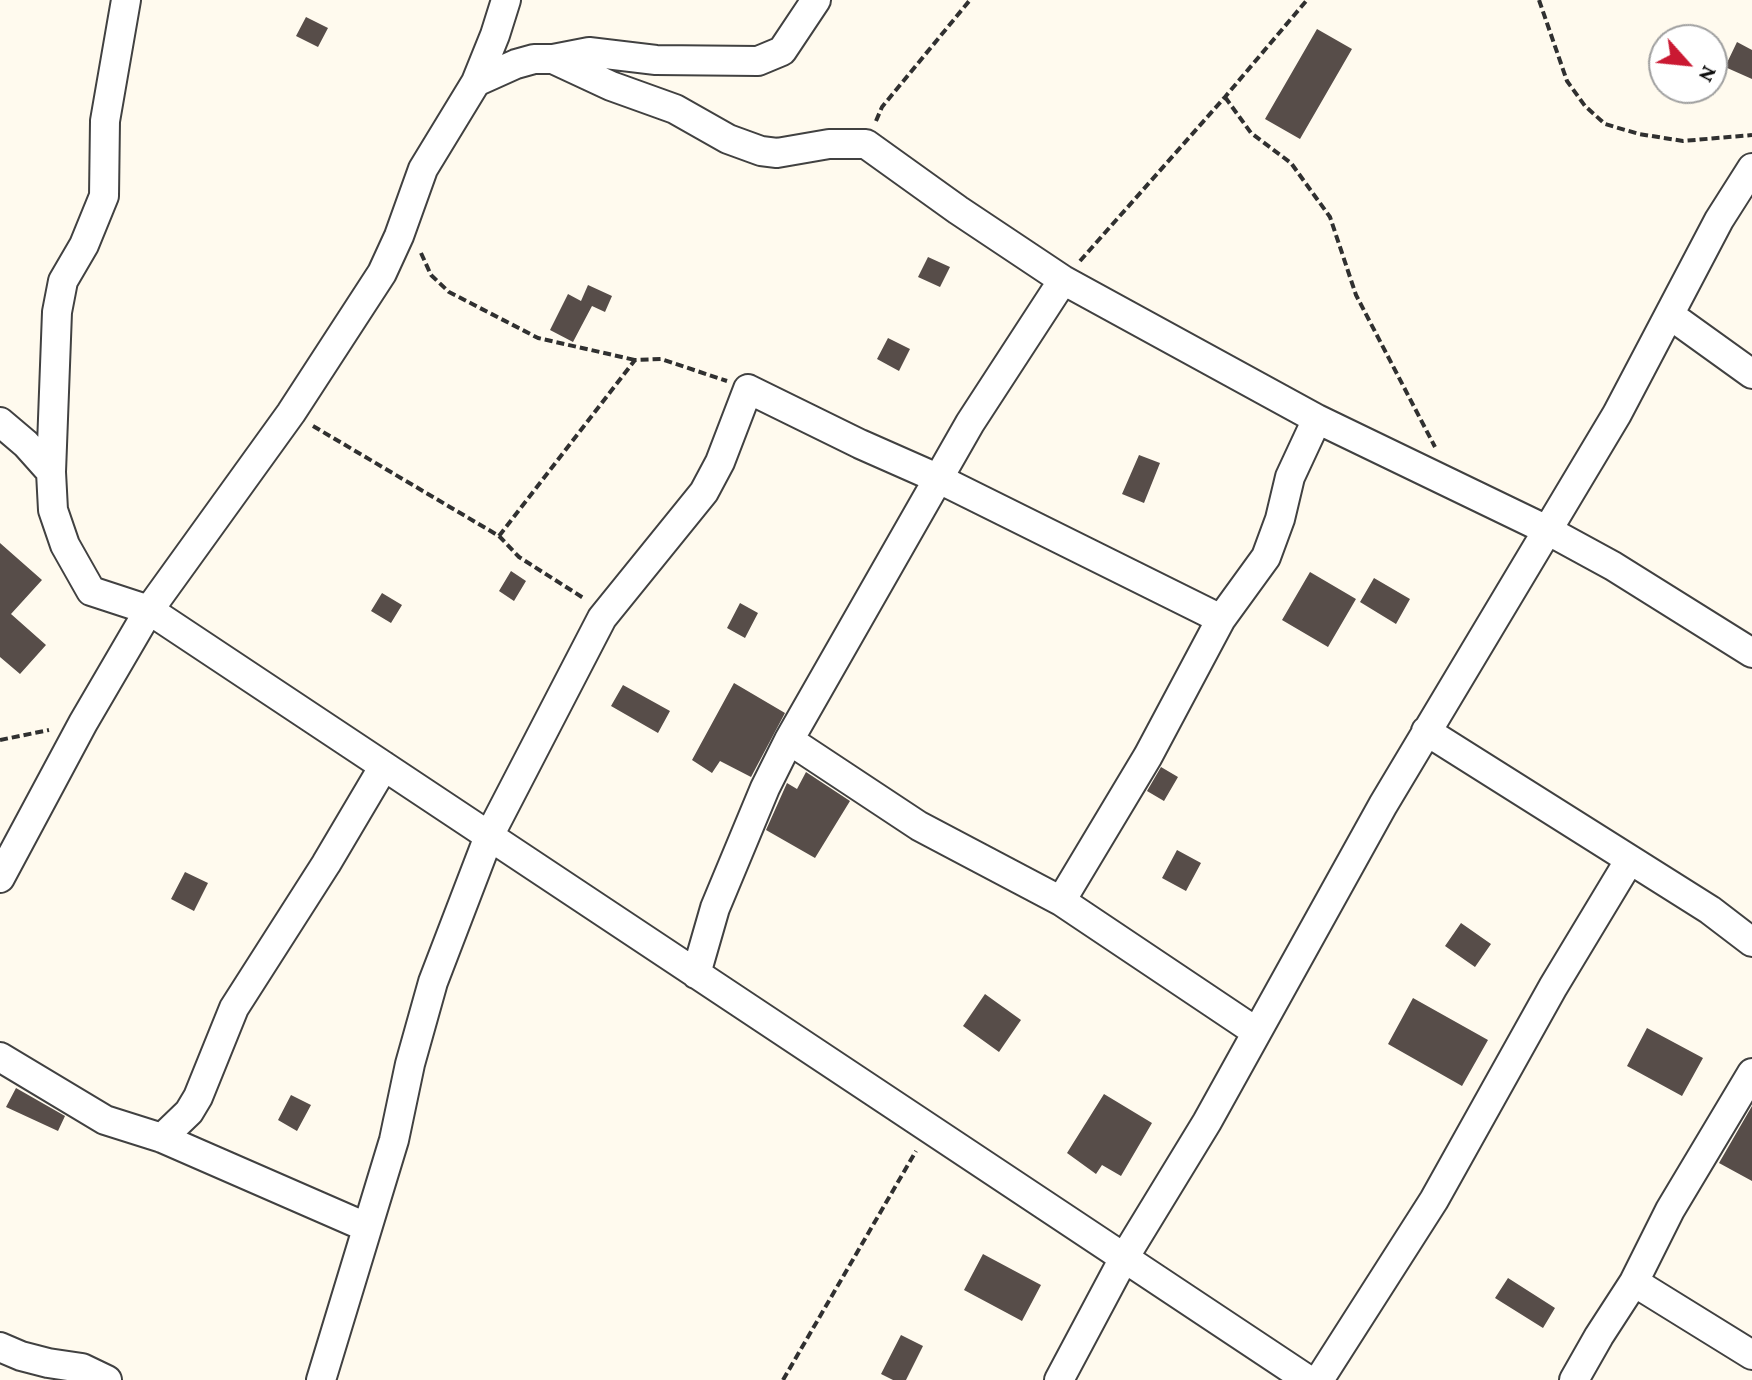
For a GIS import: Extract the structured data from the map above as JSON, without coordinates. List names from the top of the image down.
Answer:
{
  "north": "bottom right"
}
